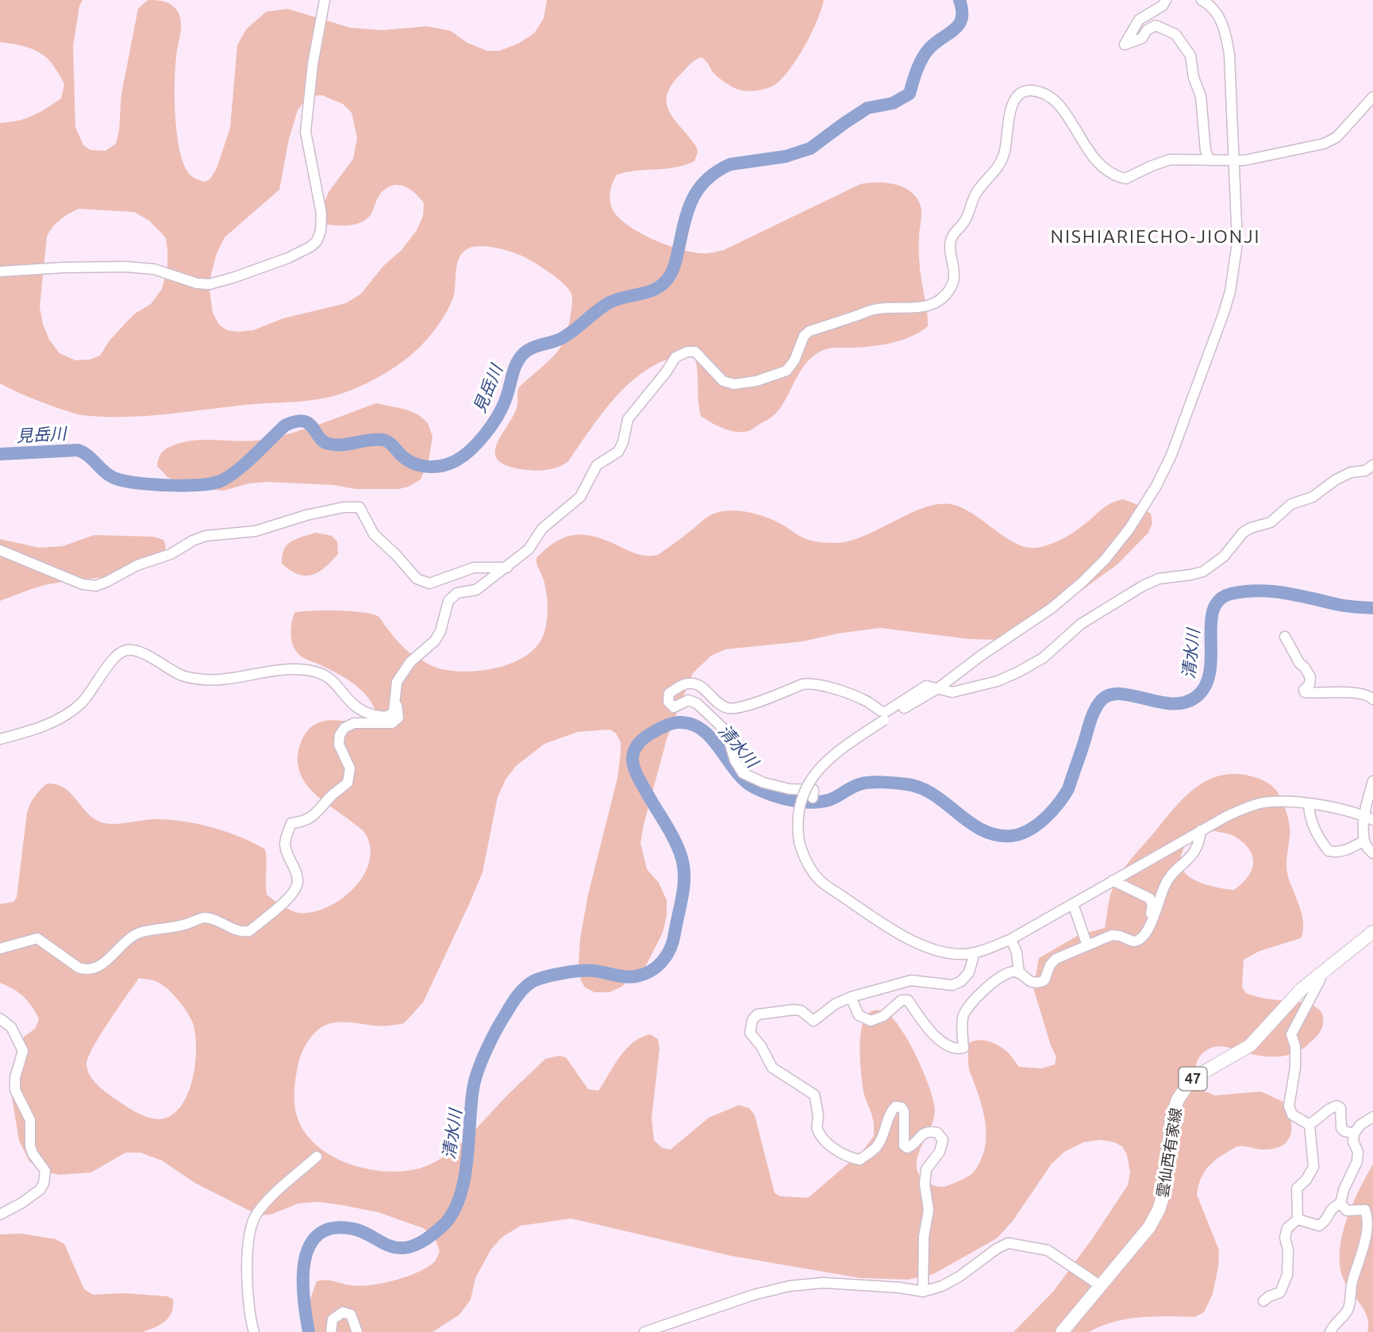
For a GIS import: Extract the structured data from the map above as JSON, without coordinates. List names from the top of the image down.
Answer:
{
  "streets": {
    "main road": ["47", "雲仙西有家線"]
  },
  "districts": ["NISHIARIECHO-JIONJI"],
  "water": ["見岳川", "清水川"]
}
